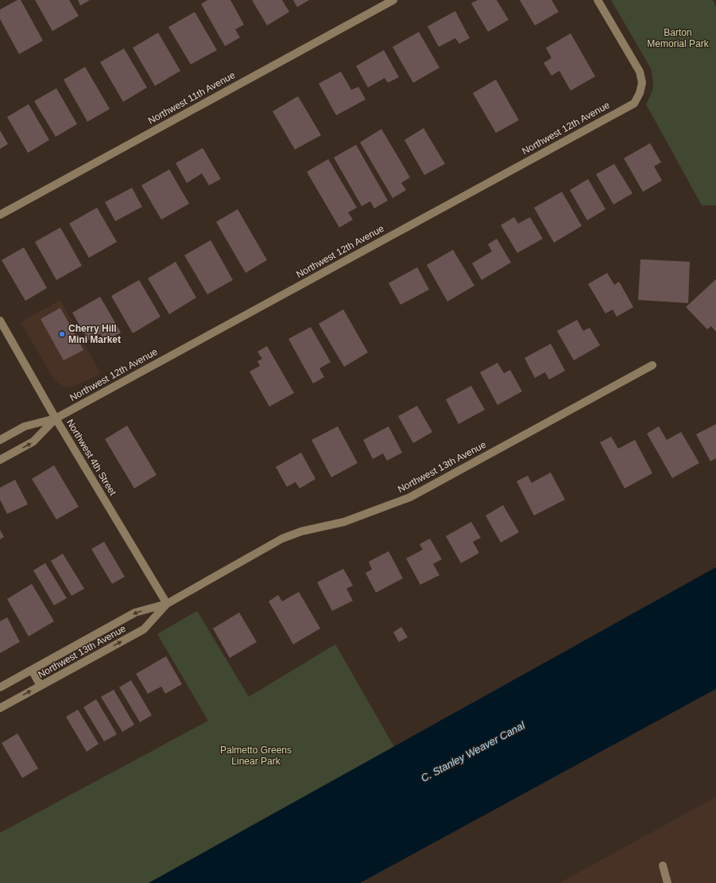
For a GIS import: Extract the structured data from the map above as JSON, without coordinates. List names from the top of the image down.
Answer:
{
  "streets": {
    "street": [
      "Northwest 11th Avenue",
      "Northwest 12th Avenue",
      "Northwest 4th Street",
      "Northwest 13th Avenue"
    ]
  },
  "crossings": [
    ["Northwest 12th Avenue", "Northwest 4th Street"],
    ["Northwest 4th Street", "Northwest 13th Avenue"]
  ],
  "water": ["C. Stanley Weaver Canal"],
  "parks": ["Barton Memorial Park", "Palmetto Greens Linear Park"],
  "places": ["Cherry Hill Mini Market"]
}
